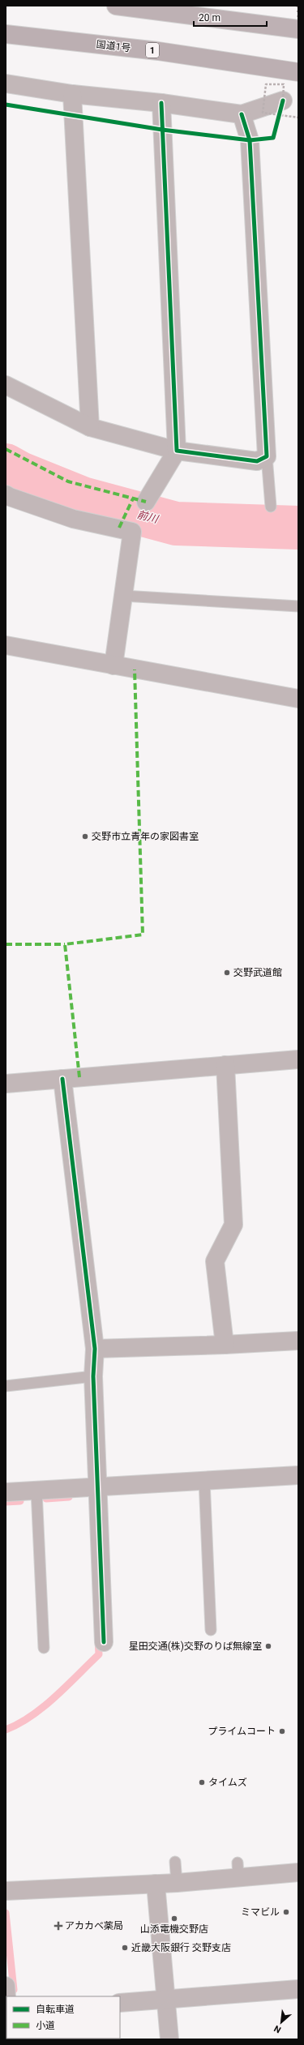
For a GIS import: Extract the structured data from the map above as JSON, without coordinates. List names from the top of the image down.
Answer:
{
  "streets": {
    "highway": ["国道1号", "1"]
  },
  "water": ["前川"],
  "places": {
    "other": [
      "交野市立青年の家図書室",
      "交野武道館",
      "星田交通(株)交野のりば無線室",
      "プライムコート",
      "タイムズ",
      "ミマビル",
      "山添電機交野店",
      "近畿大阪銀行 交野支店"
    ],
    "health": ["アカカベ薬局"]
  },
  "legend": ["自転車道", "小道"],
  "scale_bar": "20 m",
  "north": "bottom left"
}
